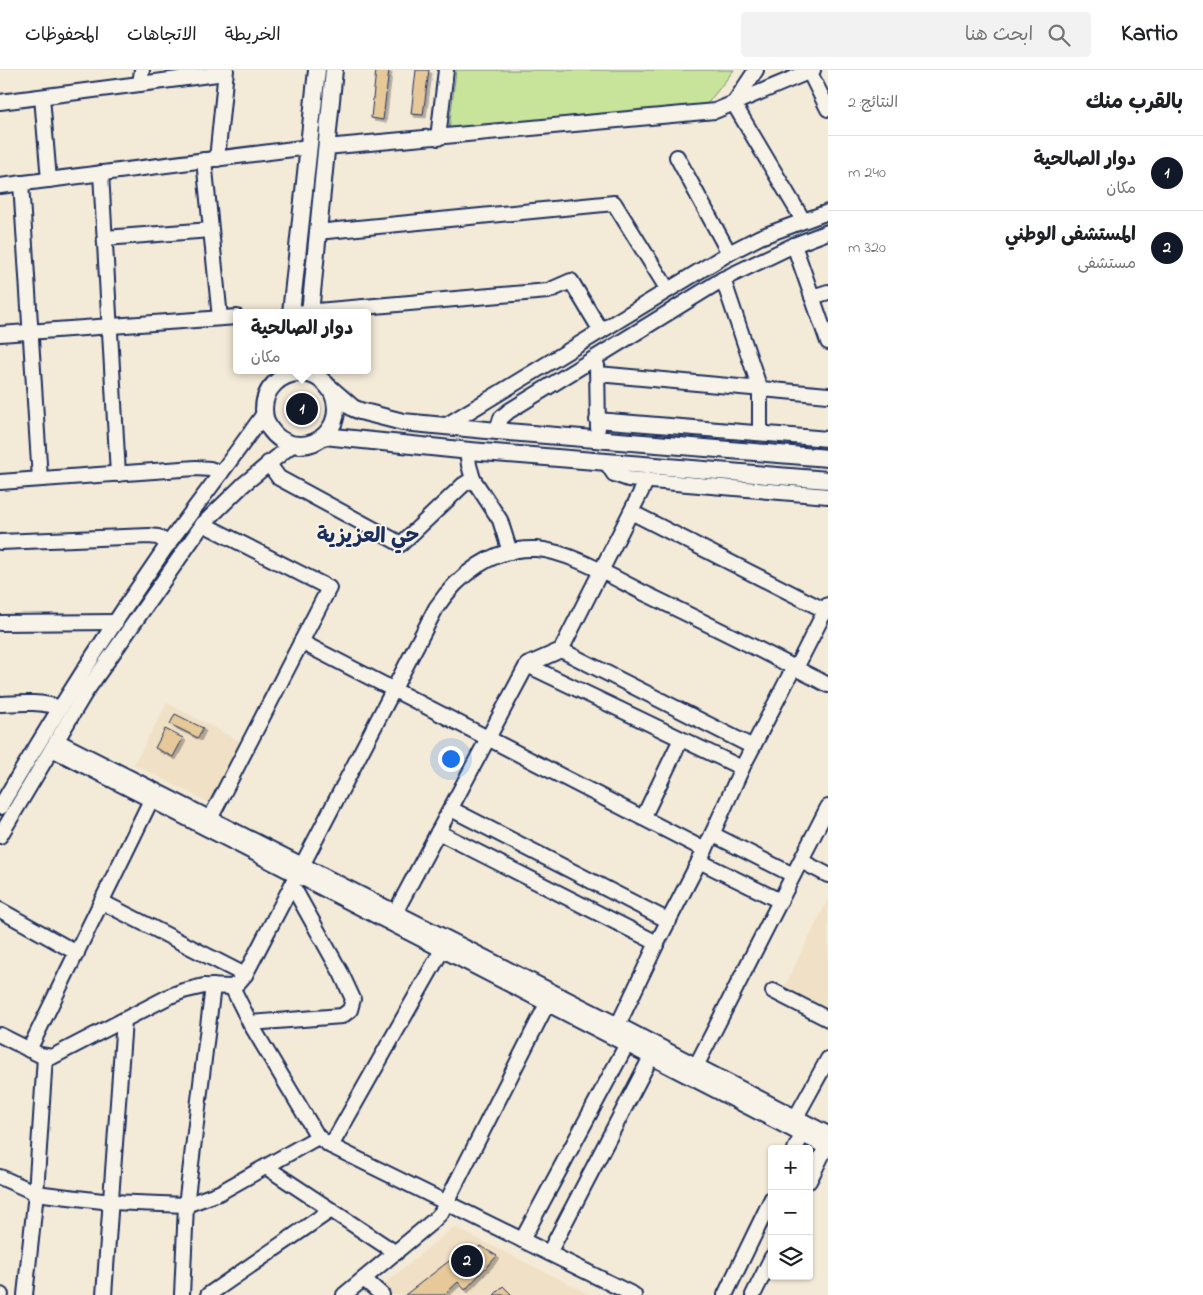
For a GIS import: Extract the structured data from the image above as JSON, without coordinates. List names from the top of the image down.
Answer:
{
  "districts": ["حي العزيزية"],
  "page": {
    "header": "Kartio",
    "search": "ابحث هنا",
    "nav": ["الخريطة", "الاتجاهات", "المحفوظات"],
    "heading": ["بالقرب منك", "النتائج: 2"],
    "list": [
      {
        "mark": "1",
        "name": "دوار الصالحية",
        "note": "مكان",
        "value": "240 m"
      },
      {
        "mark": "2",
        "name": "المستشفى الوطني",
        "note": "مستشفى",
        "value": "320 m"
      }
    ],
    "popup": ["دوار الصالحية", "مكان"],
    "pins": ["1", "2"],
    "map_buttons": ["+", "−"]
  }
}
